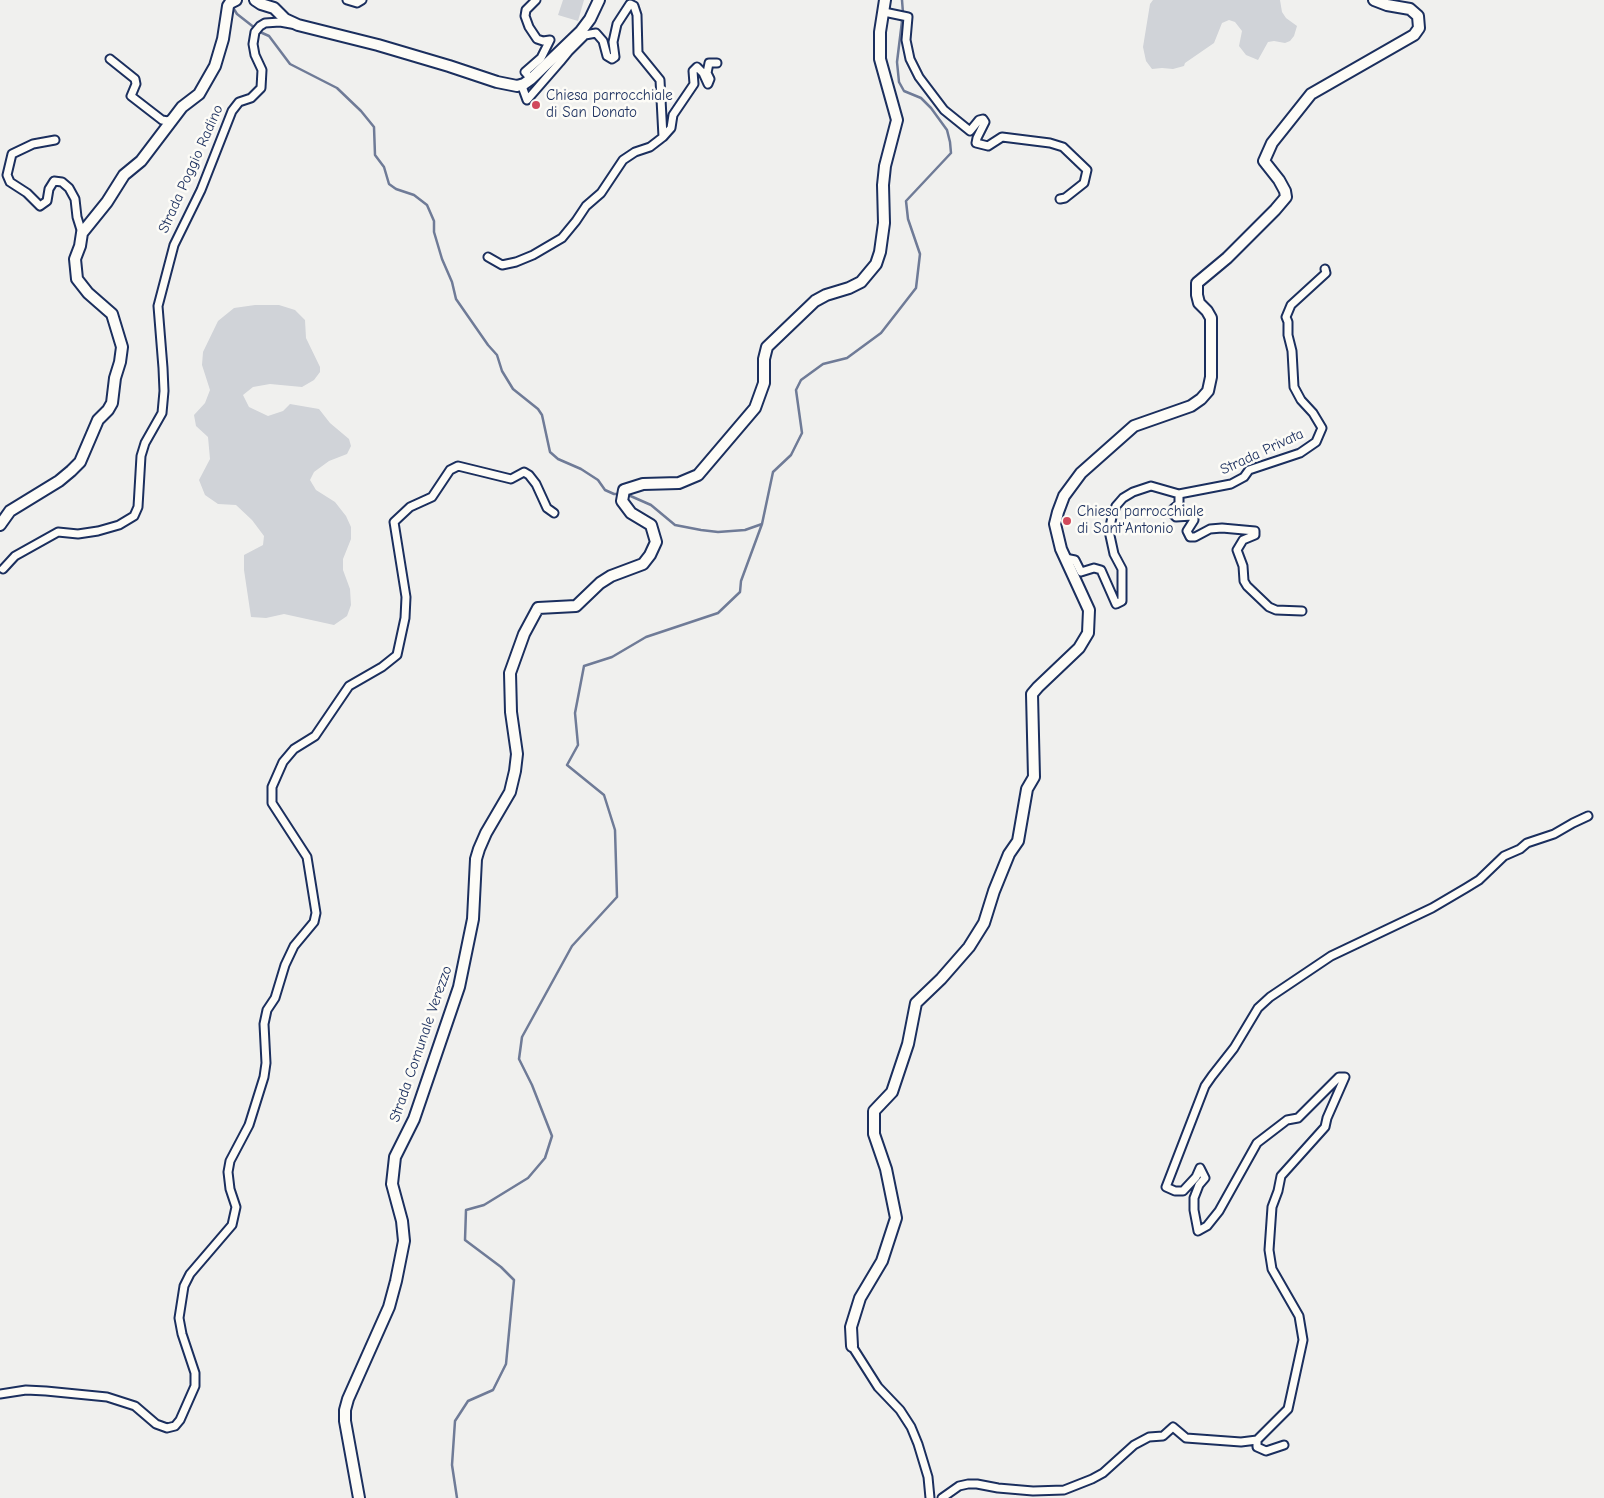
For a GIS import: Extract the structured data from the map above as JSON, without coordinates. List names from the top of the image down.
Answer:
{
  "streets": {
    "street": ["Strada Poggio Radino", "Strada Privata", "Strada Comunale Verezzo"]
  },
  "places": ["Chiesa parrocchiale di San Donato", "Chiesa parrocchiale di Sant'Antonio"]
}
